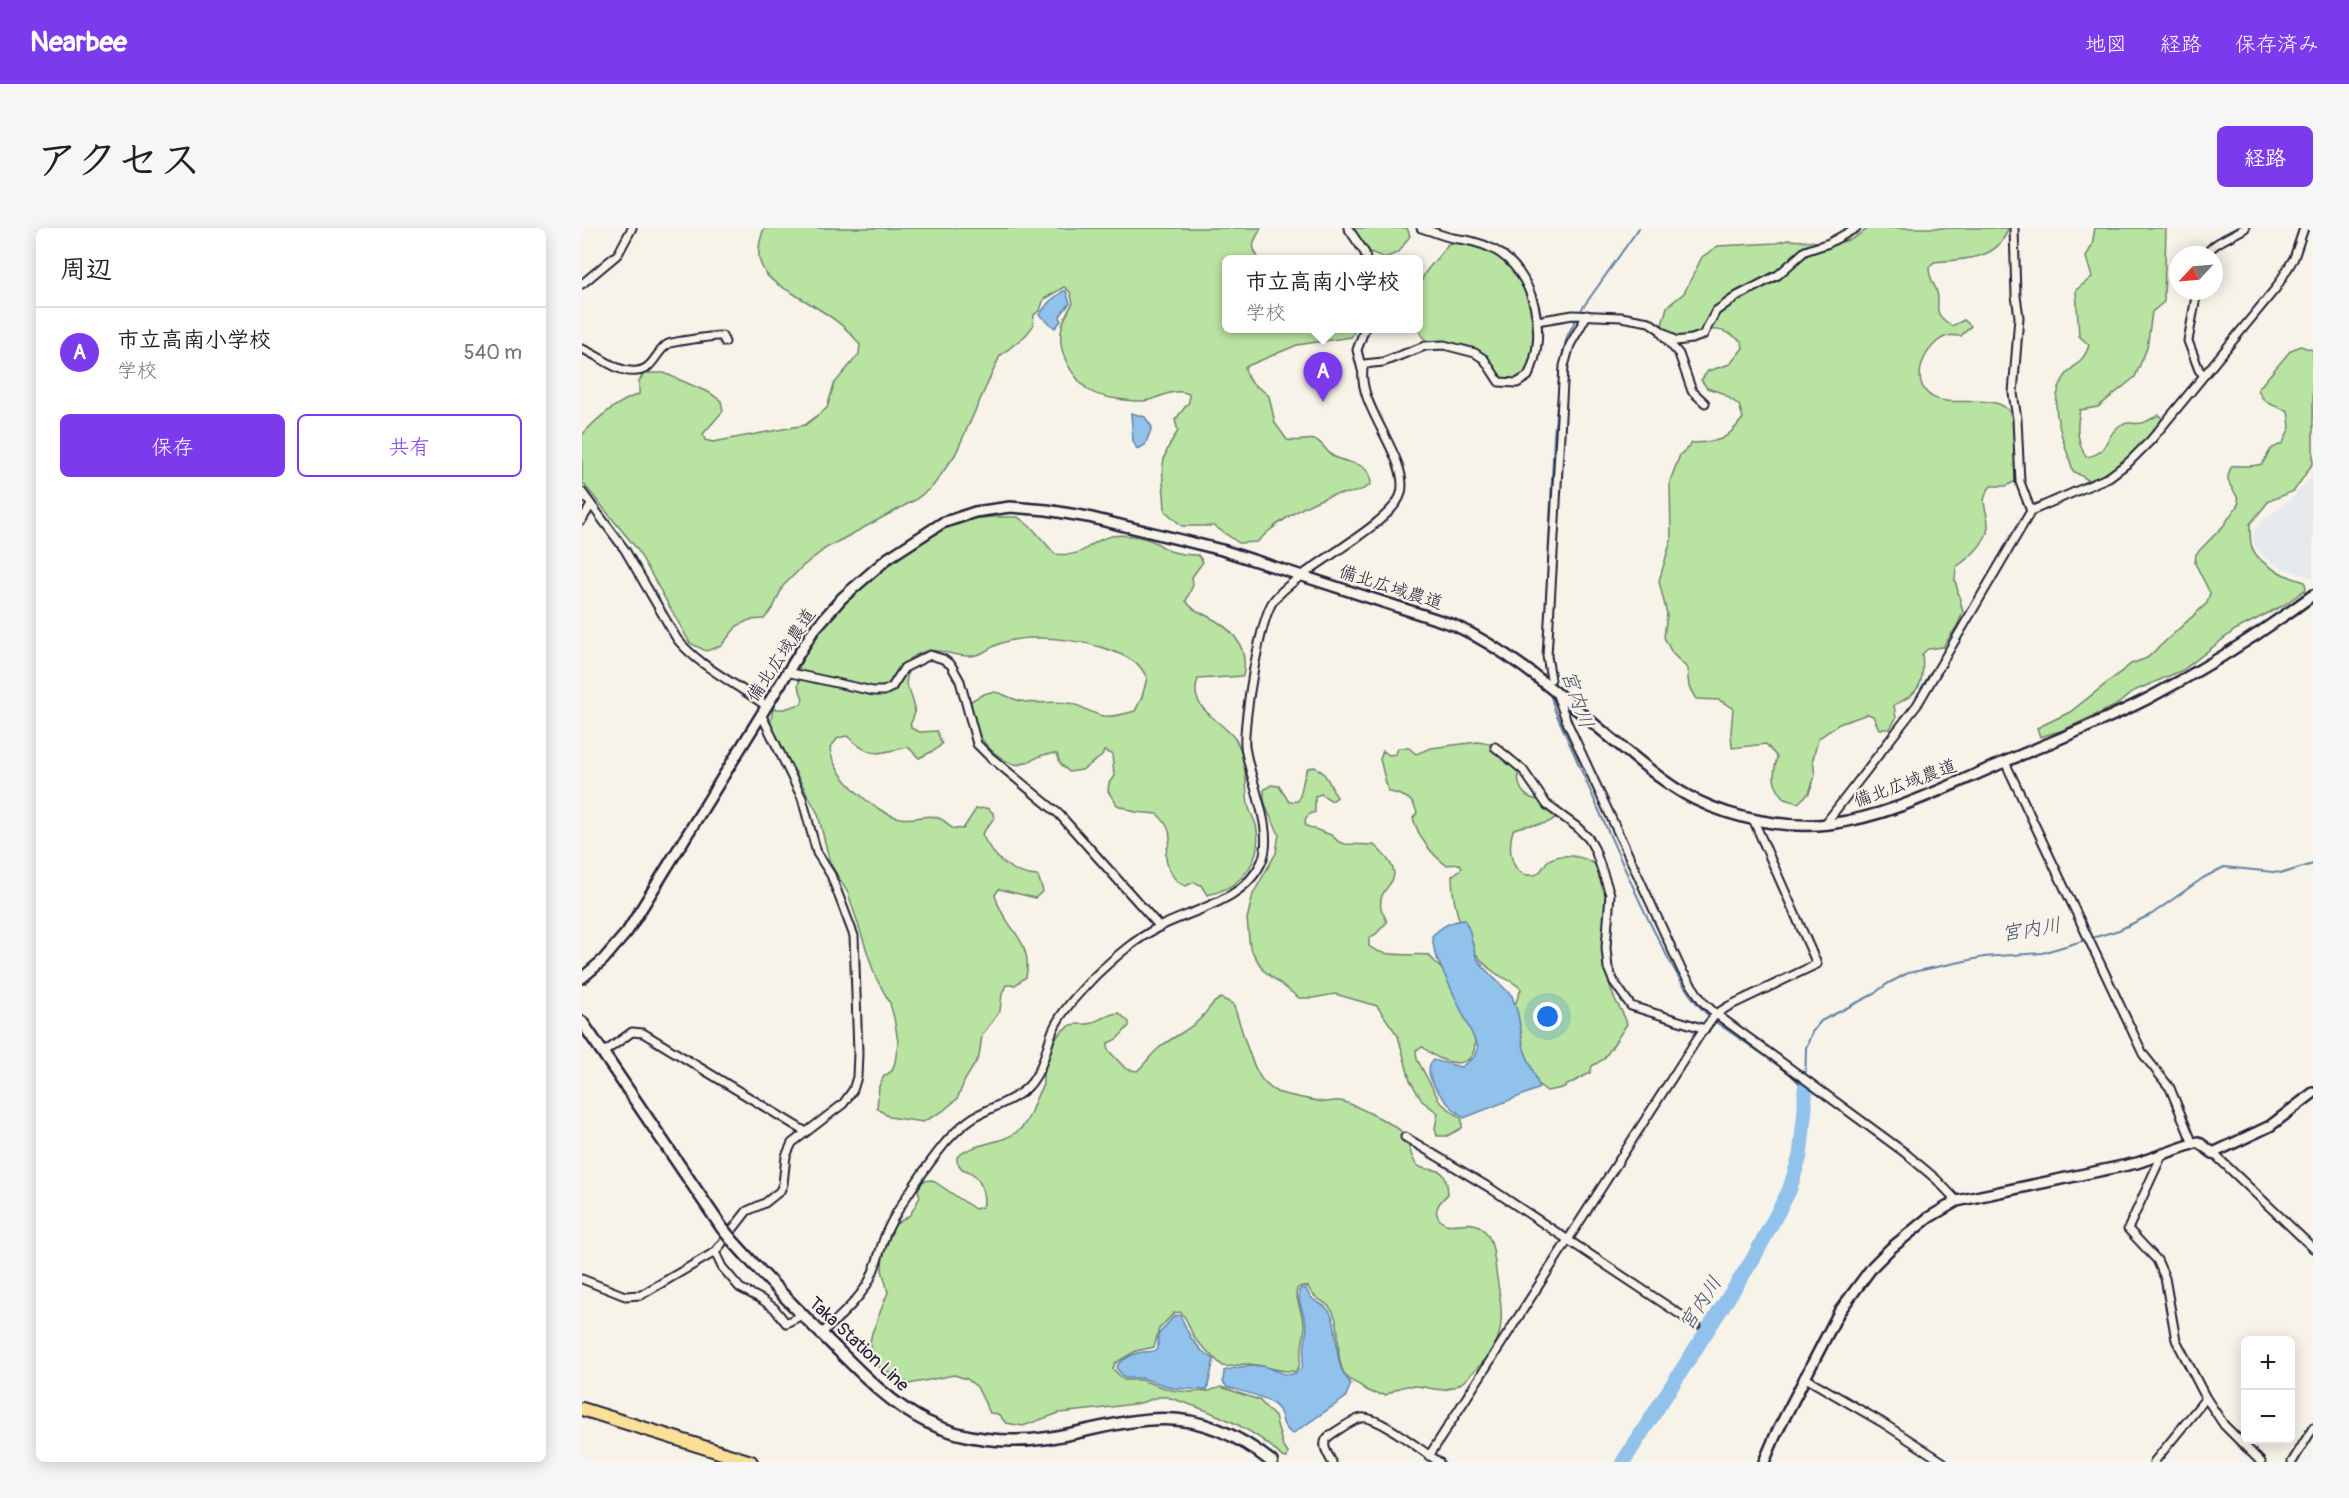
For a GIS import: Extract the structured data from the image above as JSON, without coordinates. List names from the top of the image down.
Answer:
{
  "streets": {
    "main road": ["Taka Station Line"],
    "street": ["備北広域農道"]
  },
  "water": ["宮内川"],
  "north": "bottom left",
  "page": {
    "header": "Nearbee",
    "nav": ["地図", "経路", "保存済み"],
    "title": "アクセス",
    "buttons": [
      "経路",
      ["保存", "共有"]
    ],
    "heading": "周辺",
    "popup": ["市立高南小学校", "学校"],
    "list": [
      {
        "mark": "A",
        "name": "市立高南小学校",
        "note": "学校",
        "value": "540 m"
      }
    ],
    "pins": "A",
    "map_buttons": ["+", "−"]
  }
}
